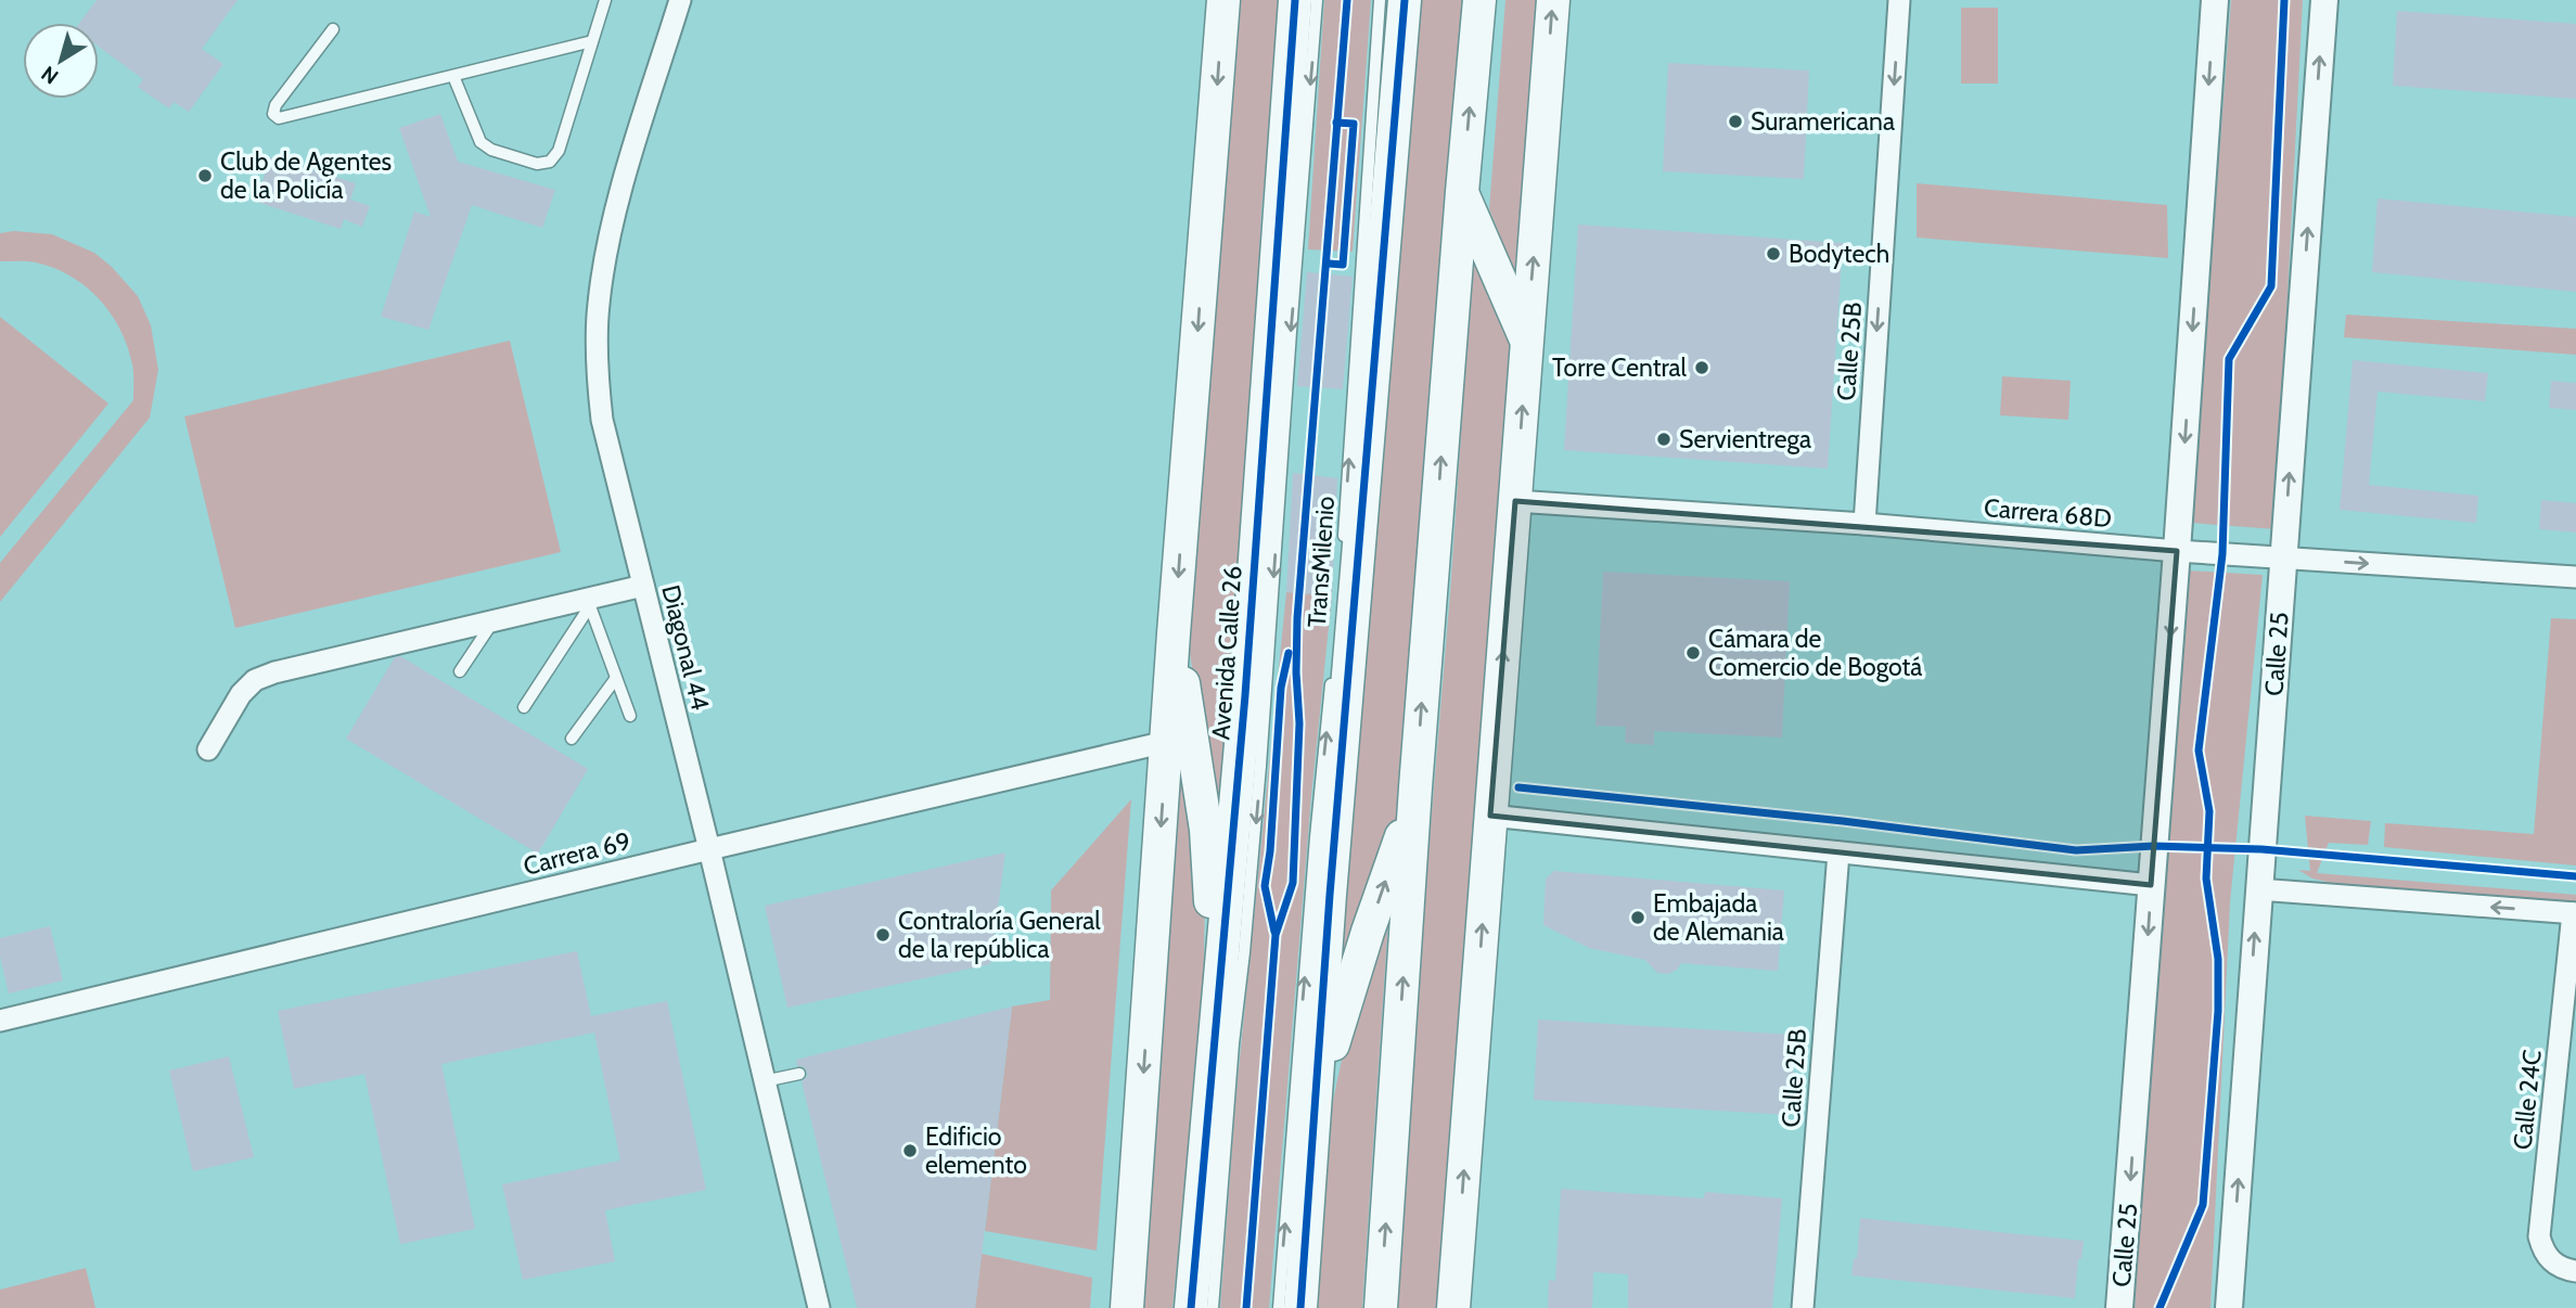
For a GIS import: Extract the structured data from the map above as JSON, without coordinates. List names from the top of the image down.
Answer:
{
  "streets": {
    "main road": ["Avenida Calle 26"],
    "street": [
      "Calle 25B",
      "Carrera 68D",
      "Diagonal 44",
      "Calle 25",
      "Carrera 69",
      "Calle 24C"
    ],
    "lane": ["TransMilenio"]
  },
  "crossings": [
    ["Calle 25B", "Carrera 68D"],
    ["Carrera 68D", "Calle 25"],
    ["Diagonal 44", "Carrera 69"]
  ],
  "one_way": ["Calle 25B"],
  "places": [
    "Suramericana",
    "Club de Agentes de la Policía",
    "Bodytech",
    "Torre Central",
    "Servientrega",
    "Cámara de Comercio de Bogotá",
    "Embajada de Alemania",
    "Contraloría General de la república",
    "Edificio elemento"
  ],
  "north": "bottom left"
}
